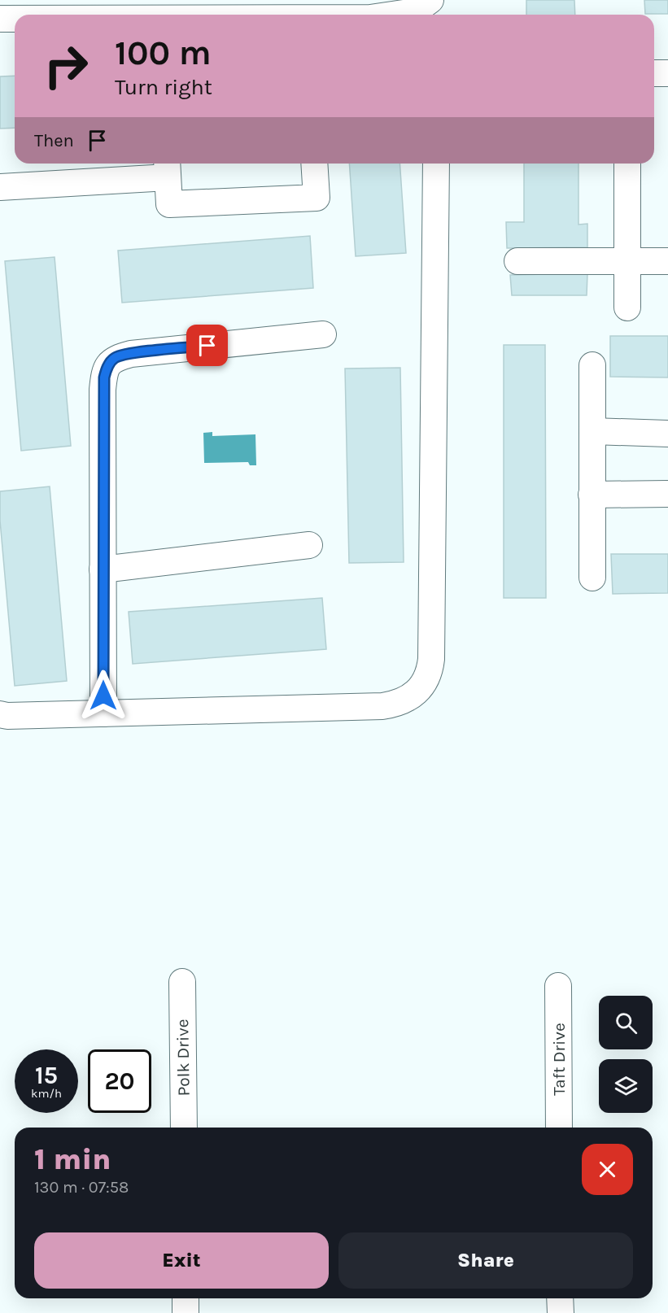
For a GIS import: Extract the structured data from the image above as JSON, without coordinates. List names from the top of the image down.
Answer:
{
  "streets": {
    "street": ["Polk Drive", "Taft Drive"]
  },
  "page": {
    "turn": ["100 m", "Turn right"],
    "then": "Then",
    "speed": "15 km/h",
    "limit": "20",
    "heading": ["1 min", "130 m · 07:58"],
    "buttons": ["Exit", "Share"]
  }
}
